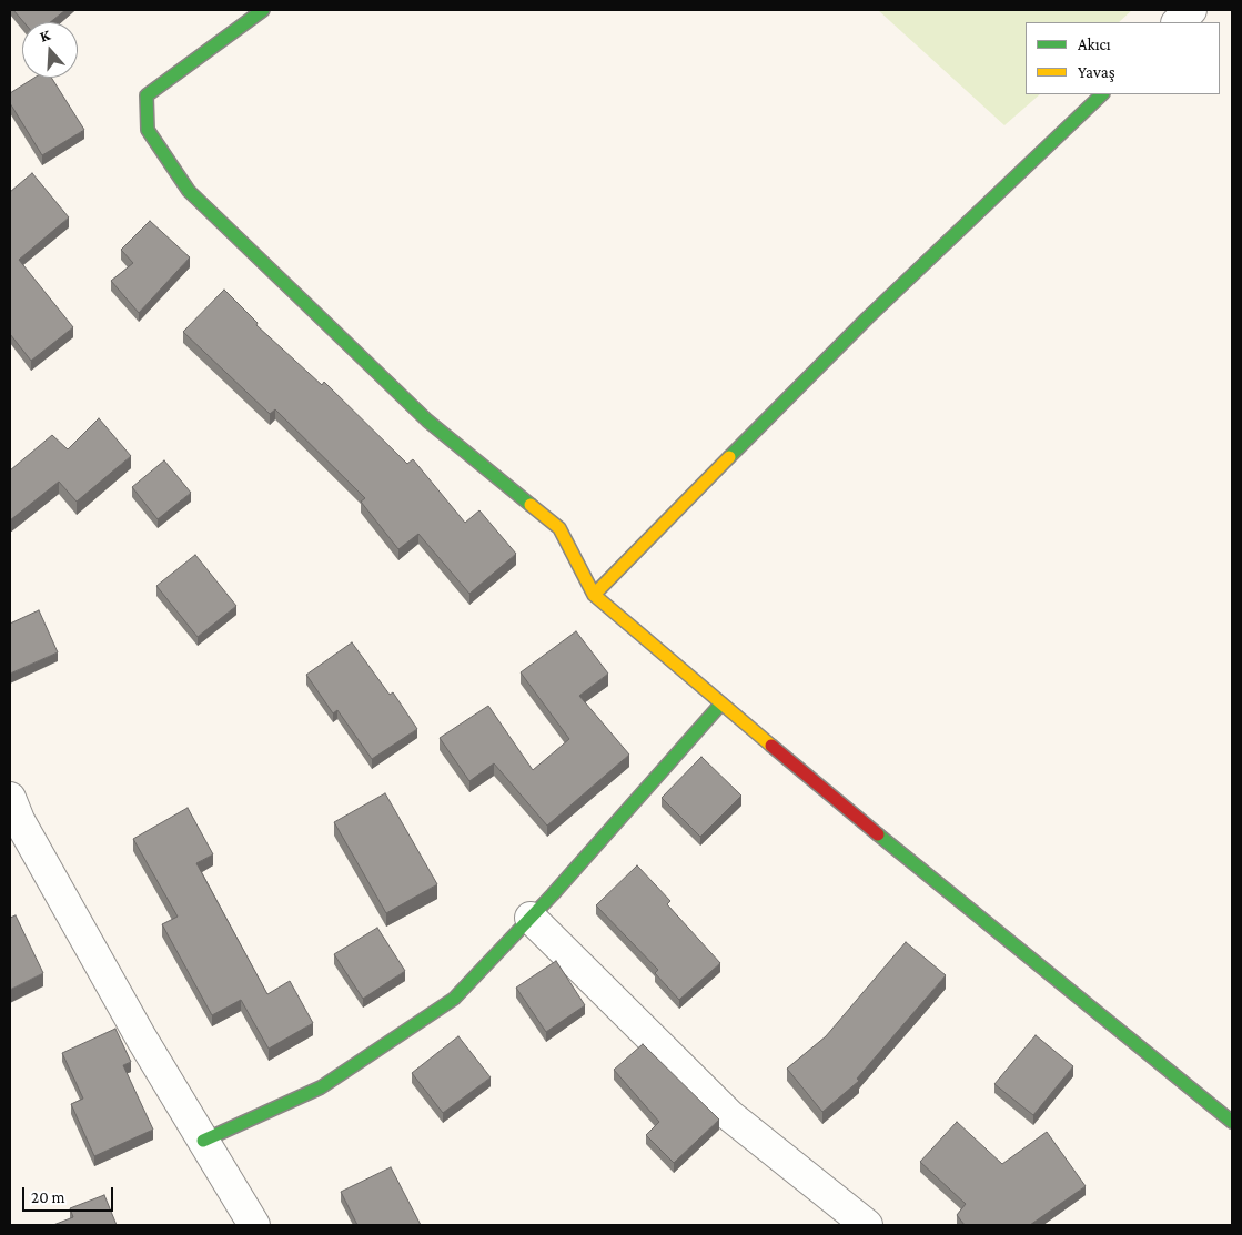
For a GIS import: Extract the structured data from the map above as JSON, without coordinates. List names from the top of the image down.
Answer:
{
  "legend": ["Akıcı", "Yavaş"],
  "scale_bar": "20 m",
  "north": "top"
}
